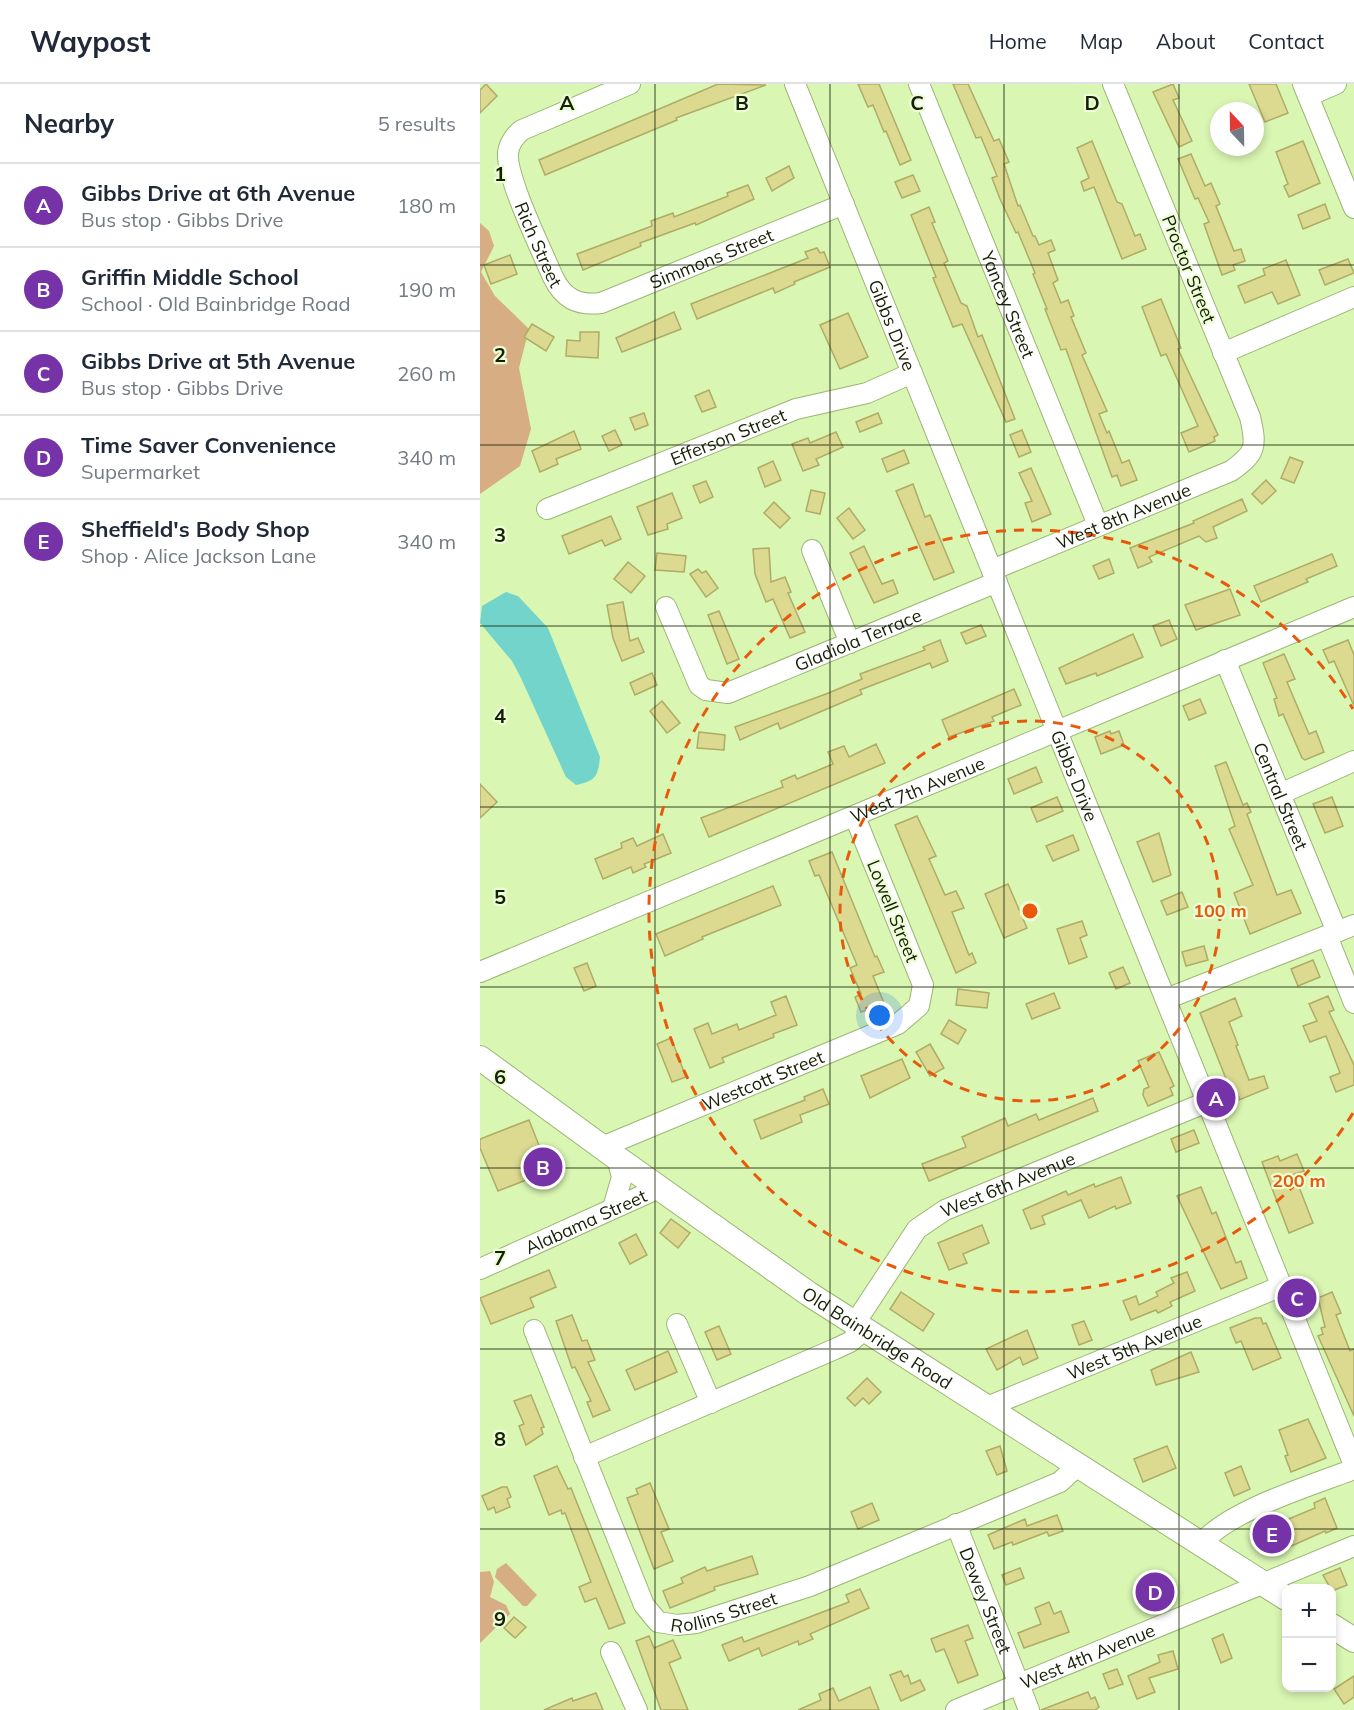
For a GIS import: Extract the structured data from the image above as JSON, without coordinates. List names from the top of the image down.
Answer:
{
  "streets": {
    "main road": ["Old Bainbridge Road"],
    "street": [
      "Rich Street",
      "Simmons Street",
      "Proctor Street",
      "Yancey Street",
      "Gibbs Drive",
      "Efferson Street",
      "West 8th Avenue",
      "Gladiola Terrace",
      "West 7th Avenue",
      "Central Street",
      "Lowell Street",
      "Westcott Street",
      "West 6th Avenue",
      "Alabama Street",
      "West 5th Avenue",
      "Dewey Street",
      "Rollins Street",
      "West 4th Avenue"
    ]
  },
  "crossings": [
    ["Rich Street", "Simmons Street"],
    ["Simmons Street", "Gibbs Drive"],
    ["Proctor Street", "West 8th Avenue"],
    ["Yancey Street", "West 8th Avenue"],
    ["Gibbs Drive", "Efferson Street"],
    ["Gibbs Drive", "West 8th Avenue"],
    ["Gibbs Drive", "Gladiola Terrace"],
    ["Gibbs Drive", "West 7th Avenue"],
    ["Gibbs Drive", "West 6th Avenue"],
    ["Gibbs Drive", "West 5th Avenue"],
    ["West 8th Avenue", "Gladiola Terrace"],
    ["West 7th Avenue", "Central Street"],
    ["West 7th Avenue", "Lowell Street"],
    ["Lowell Street", "Westcott Street"],
    ["Westcott Street", "Old Bainbridge Road"],
    ["West 6th Avenue", "Old Bainbridge Road"],
    ["West 6th Avenue", "Rollins Street"],
    ["Alabama Street", "Old Bainbridge Road"],
    ["Old Bainbridge Road", "West 5th Avenue"],
    ["Old Bainbridge Road", "Rollins Street"],
    ["Old Bainbridge Road", "West 4th Avenue"],
    ["Dewey Street", "Rollins Street"],
    ["Dewey Street", "West 4th Avenue"]
  ],
  "north": "top",
  "page": {
    "header": "Waypost",
    "nav": [
      "Home",
      "Map",
      "About",
      "Contact"
    ],
    "heading": ["Nearby", "5 results"],
    "list": [
      {
        "mark": "A",
        "name": "Gibbs Drive at 6th Avenue",
        "note": "Bus stop · Gibbs Drive",
        "value": "180 m"
      },
      {
        "mark": "B",
        "name": "Griffin Middle School",
        "note": "School · Old Bainbridge Road",
        "value": "190 m"
      },
      {
        "mark": "C",
        "name": "Gibbs Drive at 5th Avenue",
        "note": "Bus stop · Gibbs Drive",
        "value": "260 m"
      },
      {
        "mark": "D",
        "name": "Time Saver Convenience",
        "note": "Supermarket",
        "value": "340 m"
      },
      {
        "mark": "E",
        "name": "Sheffield's Body Shop",
        "note": "Shop · Alice Jackson Lane",
        "value": "340 m"
      }
    ],
    "pins": [
      "A",
      "B",
      "C",
      "E",
      "D"
    ],
    "map_buttons": ["+", "−"]
  },
  "grid": {
    "columns": [
      "A",
      "B",
      "C",
      "D"
    ],
    "rows": [
      "1",
      "2",
      "3",
      "4",
      "5",
      "6",
      "7",
      "8",
      "9"
    ]
  },
  "rings": ["100 m", "200 m"]
}
